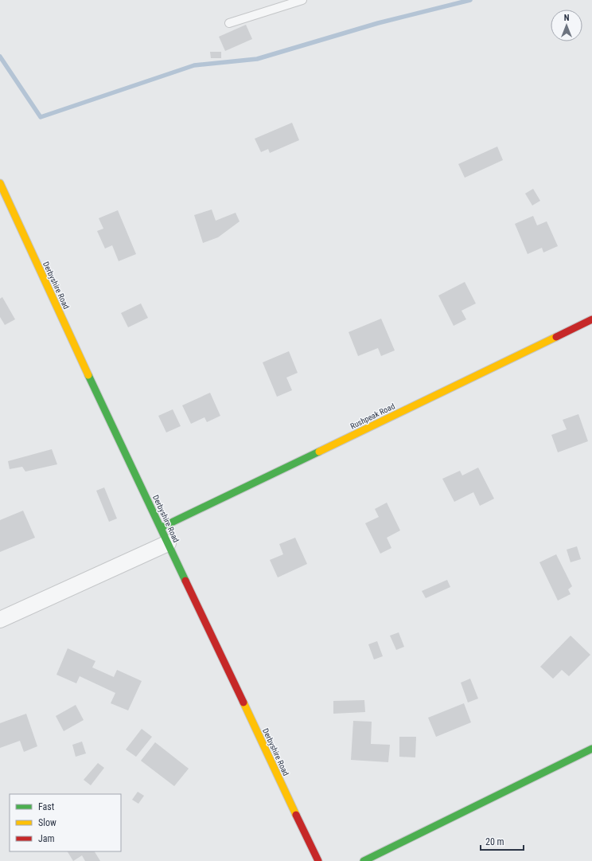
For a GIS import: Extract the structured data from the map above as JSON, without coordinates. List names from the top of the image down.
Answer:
{
  "streets": {
    "street": ["Derbyshire Road", "Rushpeak Road"]
  },
  "crossings": [
    ["Derbyshire Road", "Rushpeak Road"]
  ],
  "legend": ["Fast", "Slow", "Jam"],
  "scale_bar": "20 m",
  "north": "top"
}
